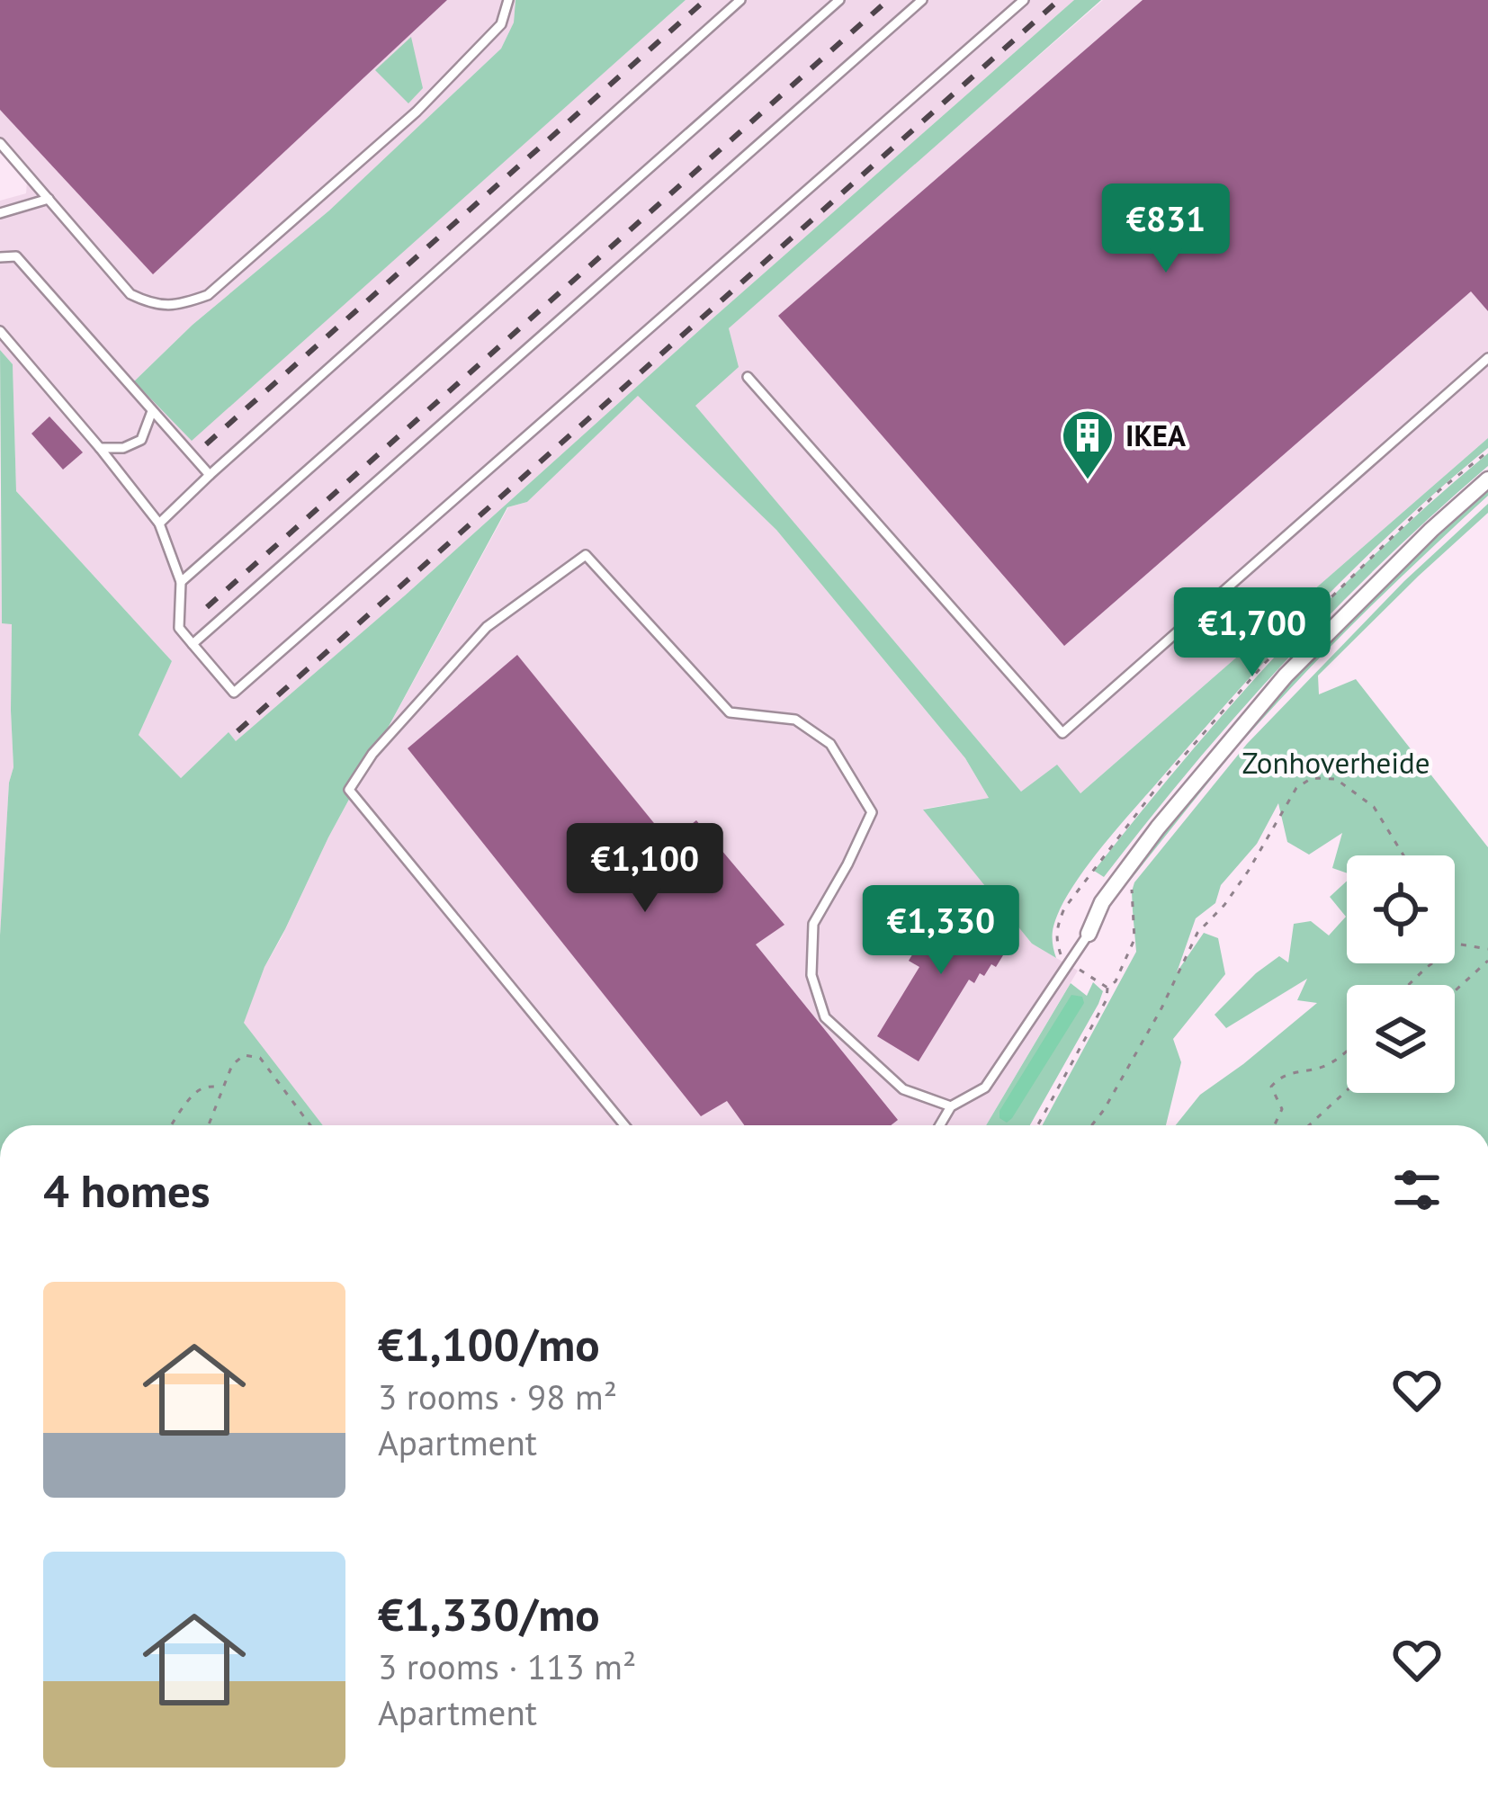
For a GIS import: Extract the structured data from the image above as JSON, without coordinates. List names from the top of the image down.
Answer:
{
  "parks": ["Zonhoverheide"],
  "places": {
    "building": ["IKEA"]
  },
  "page": {
    "price": [
      "€831",
      "€1,700",
      "€1,100",
      "€1,330"
    ],
    "heading": "4 homes",
    "list": [
      {
        "name": "€1,100/mo",
        "note": "3 rooms · 98 m² · Apartment"
      },
      {
        "name": "€1,330/mo",
        "note": "3 rooms · 113 m² · Apartment"
      }
    ]
  }
}
